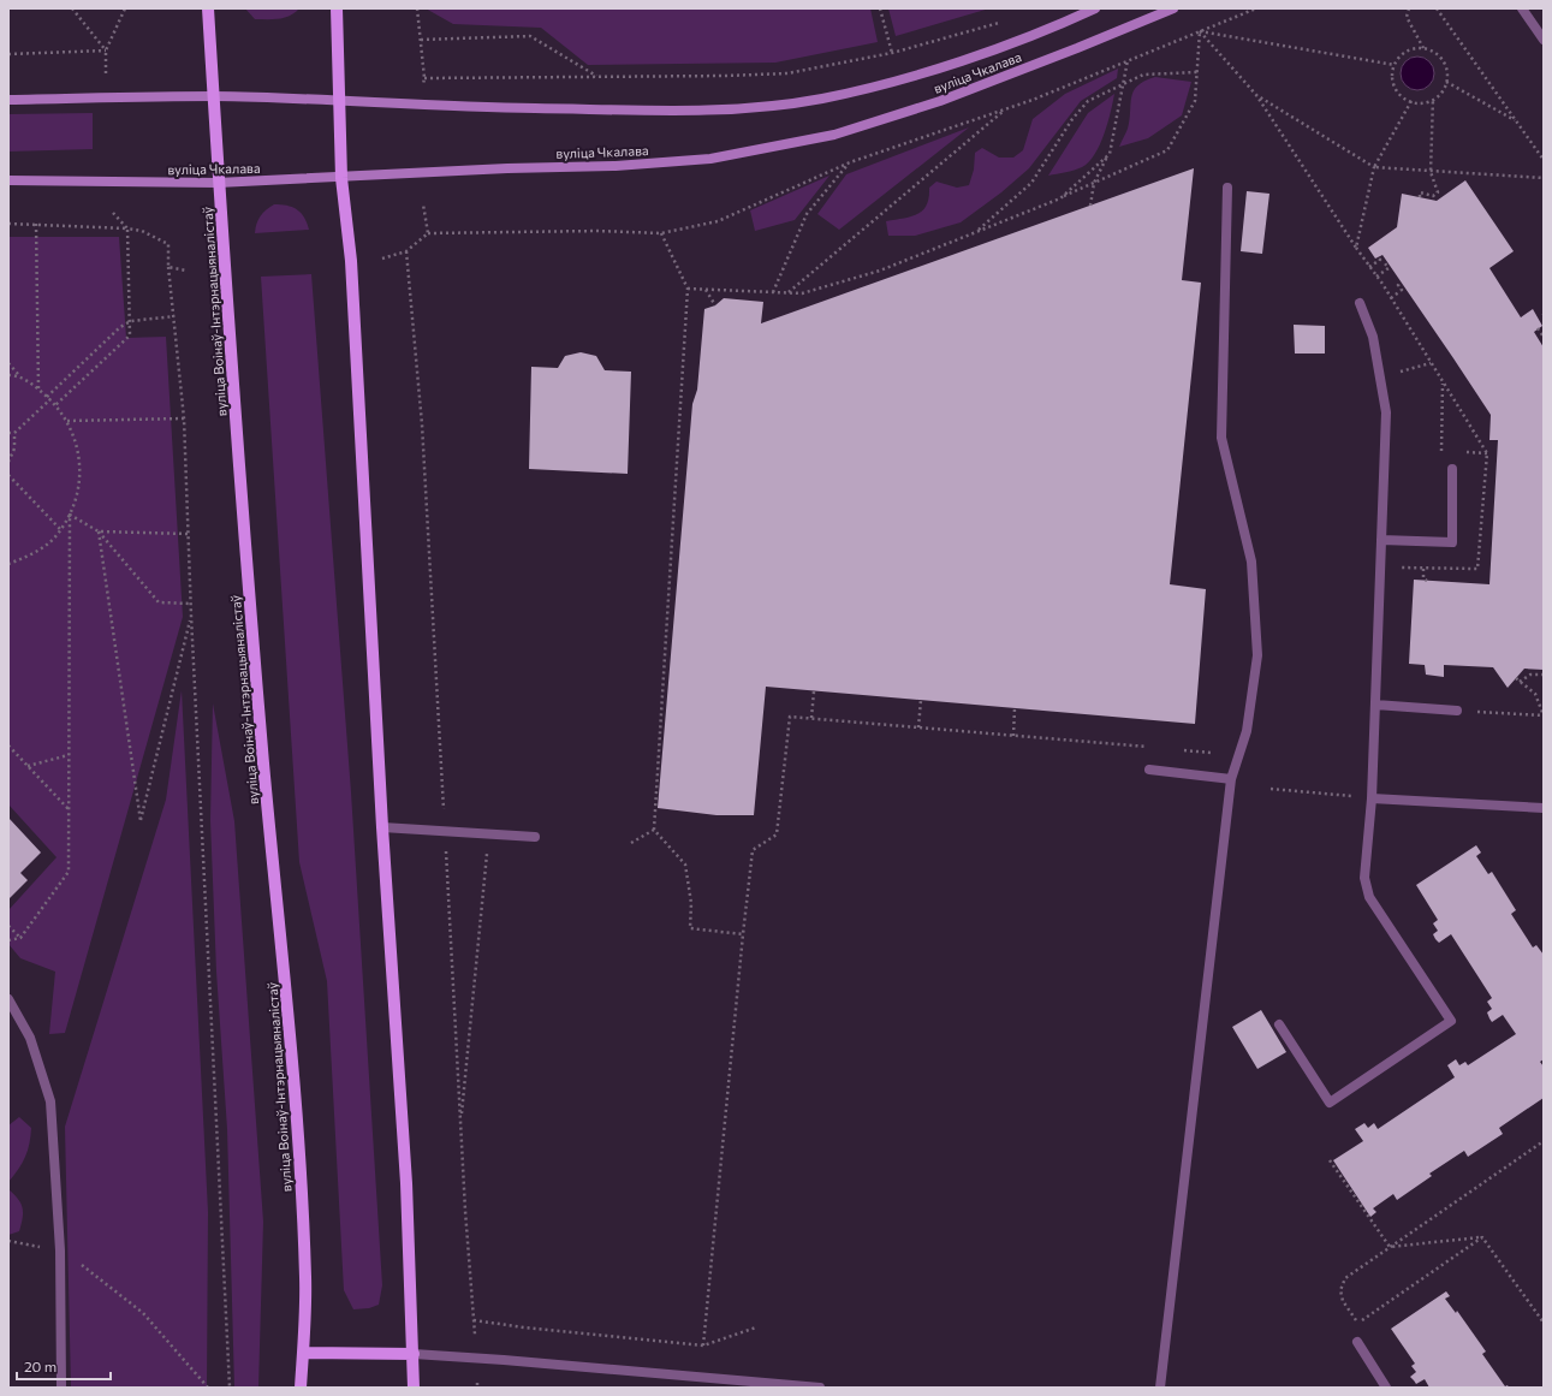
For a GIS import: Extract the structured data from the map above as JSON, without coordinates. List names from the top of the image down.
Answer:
{
  "streets": {
    "main road": ["вуліца Чкалава", "вуліца Воінаў-Інтэрнацыяналістаў"]
  },
  "crossings": [
    ["вуліца Чкалава", "вуліца Воінаў-Інтэрнацыяналістаў"]
  ],
  "scale_bar": "20 m"
}
